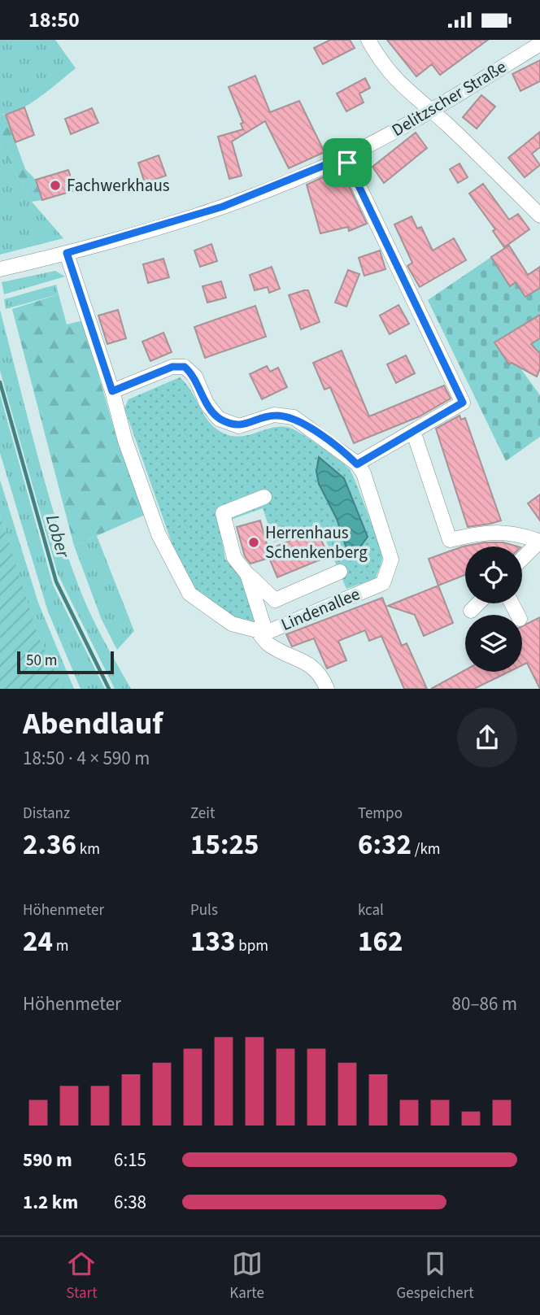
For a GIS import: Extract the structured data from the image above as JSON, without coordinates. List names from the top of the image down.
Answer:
{
  "streets": {
    "street": ["Delitzscher Straße", "Lindenallee"]
  },
  "crossings": [
    ["Delitzscher Straße", "Lindenallee"]
  ],
  "water": ["Lober"],
  "places": ["Fachwerkhaus", "Herrenhaus Schenkenberg"],
  "scale_bar": "50 m",
  "page": {
    "status": "18:50",
    "scale": "50 m",
    "heading": ["Abendlauf", "18:50 · 4 × 590 m"],
    "stats": [
      ["Distanz", "2.36 km"],
      ["Zeit", "15:25"],
      ["Tempo", "6:32 /km"],
      ["Höhenmeter", "24 m"],
      ["Puls", "133 bpm"],
      ["kcal", "162"]
    ],
    "chart": ["Höhenmeter", "80–86 m"],
    "list": [
      {
        "name": "590 m",
        "note": "6:15"
      },
      {
        "name": "1.2 km",
        "note": "6:38"
      }
    ],
    "tabs": ["Start", "Karte", "Gespeichert"]
  }
}
